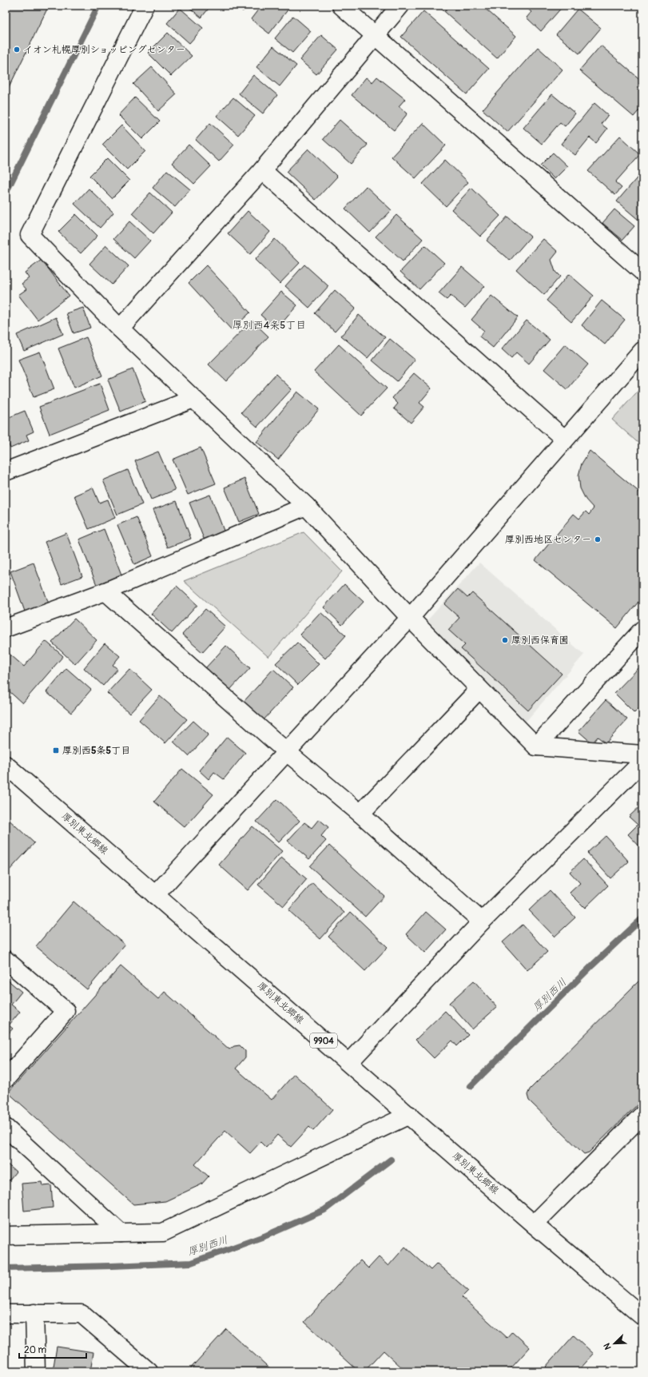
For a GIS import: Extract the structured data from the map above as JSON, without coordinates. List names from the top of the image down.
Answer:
{
  "streets": {
    "street": ["厚別東北郷線", "9904"]
  },
  "districts": ["厚別西4条5丁目"],
  "water": ["厚別西川"],
  "places": {
    "other": ["イオン札幌厚別ショッピングセンター", "厚別西地区センター", "厚別西保育園"],
    "transit": ["厚別西5条5丁目"]
  },
  "scale_bar": "20 m",
  "north": "bottom left"
}
